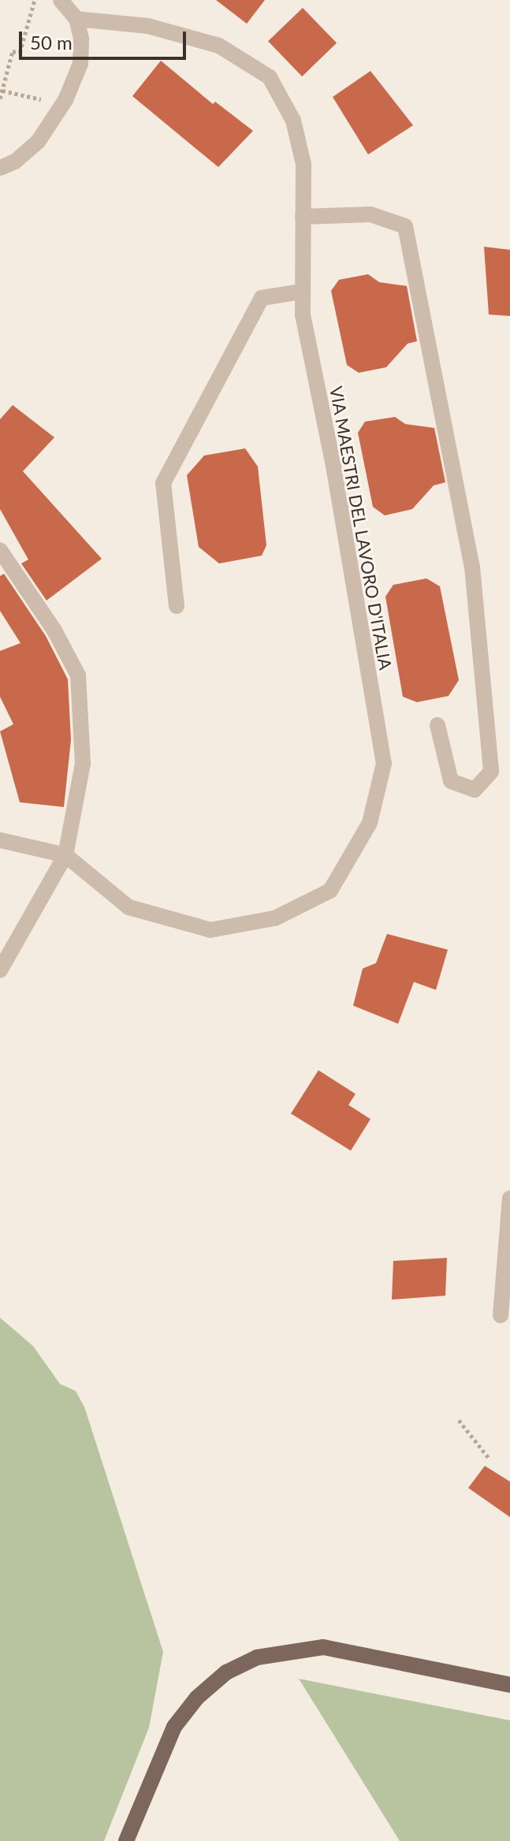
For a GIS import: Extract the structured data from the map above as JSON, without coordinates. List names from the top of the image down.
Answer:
{
  "streets": {
    "street": ["VIA MAESTRI DEL LAVORO D'ITALIA"]
  },
  "scale_bar": "50 m"
}
